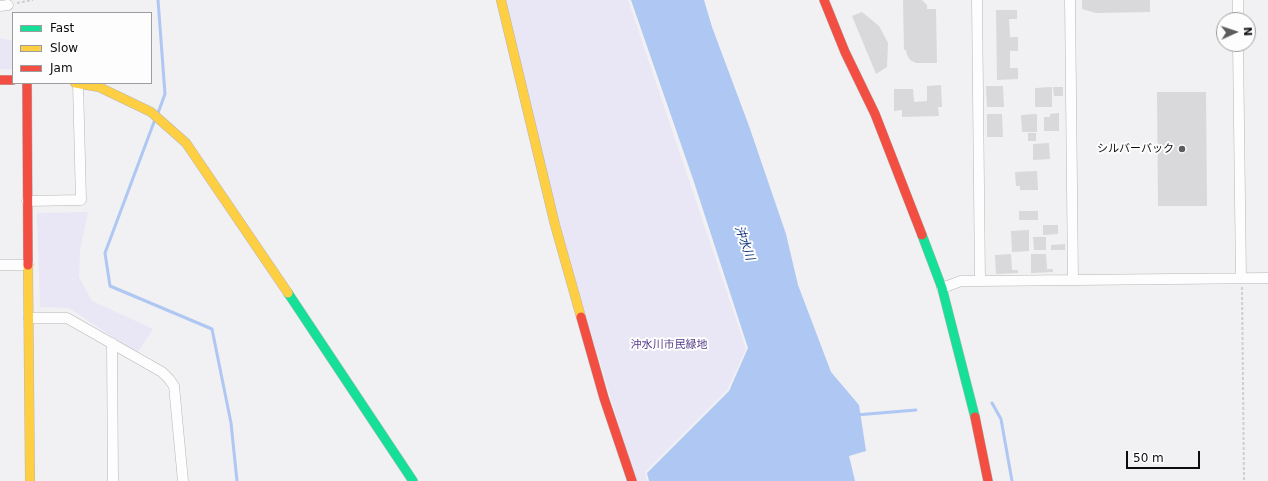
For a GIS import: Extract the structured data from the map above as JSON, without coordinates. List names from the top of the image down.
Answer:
{
  "water": ["沖水川"],
  "parks": ["沖水川市民緑地"],
  "places": ["シルバーバック"],
  "legend": ["Fast", "Slow", "Jam"],
  "scale_bar": "50 m",
  "north": "right"
}
